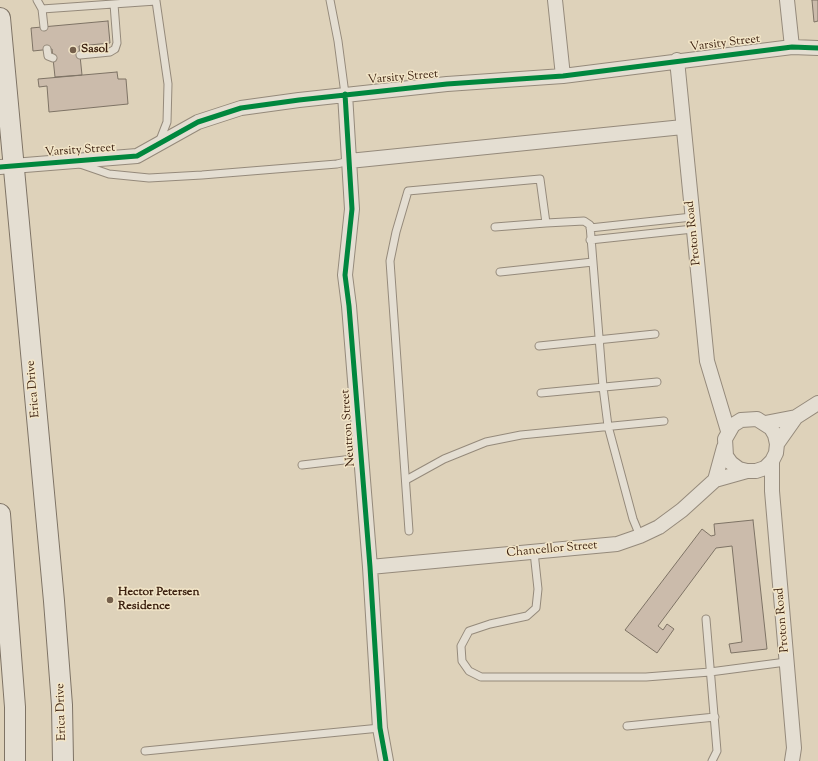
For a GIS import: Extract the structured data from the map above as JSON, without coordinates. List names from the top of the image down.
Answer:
{
  "streets": {
    "main road": ["Erica Drive"],
    "street": [
      "Varsity Street",
      "Proton Road",
      "Neutron Street",
      "Chancellor Street"
    ]
  },
  "crossings": [
    ["Varsity Street", "Proton Road"],
    ["Varsity Street", "Erica Drive"],
    ["Varsity Street", "Neutron Street"],
    ["Proton Road", "Chancellor Street"],
    ["Neutron Street", "Chancellor Street"]
  ],
  "places": ["Sasol", "Hector Petersen Residence"]
}
